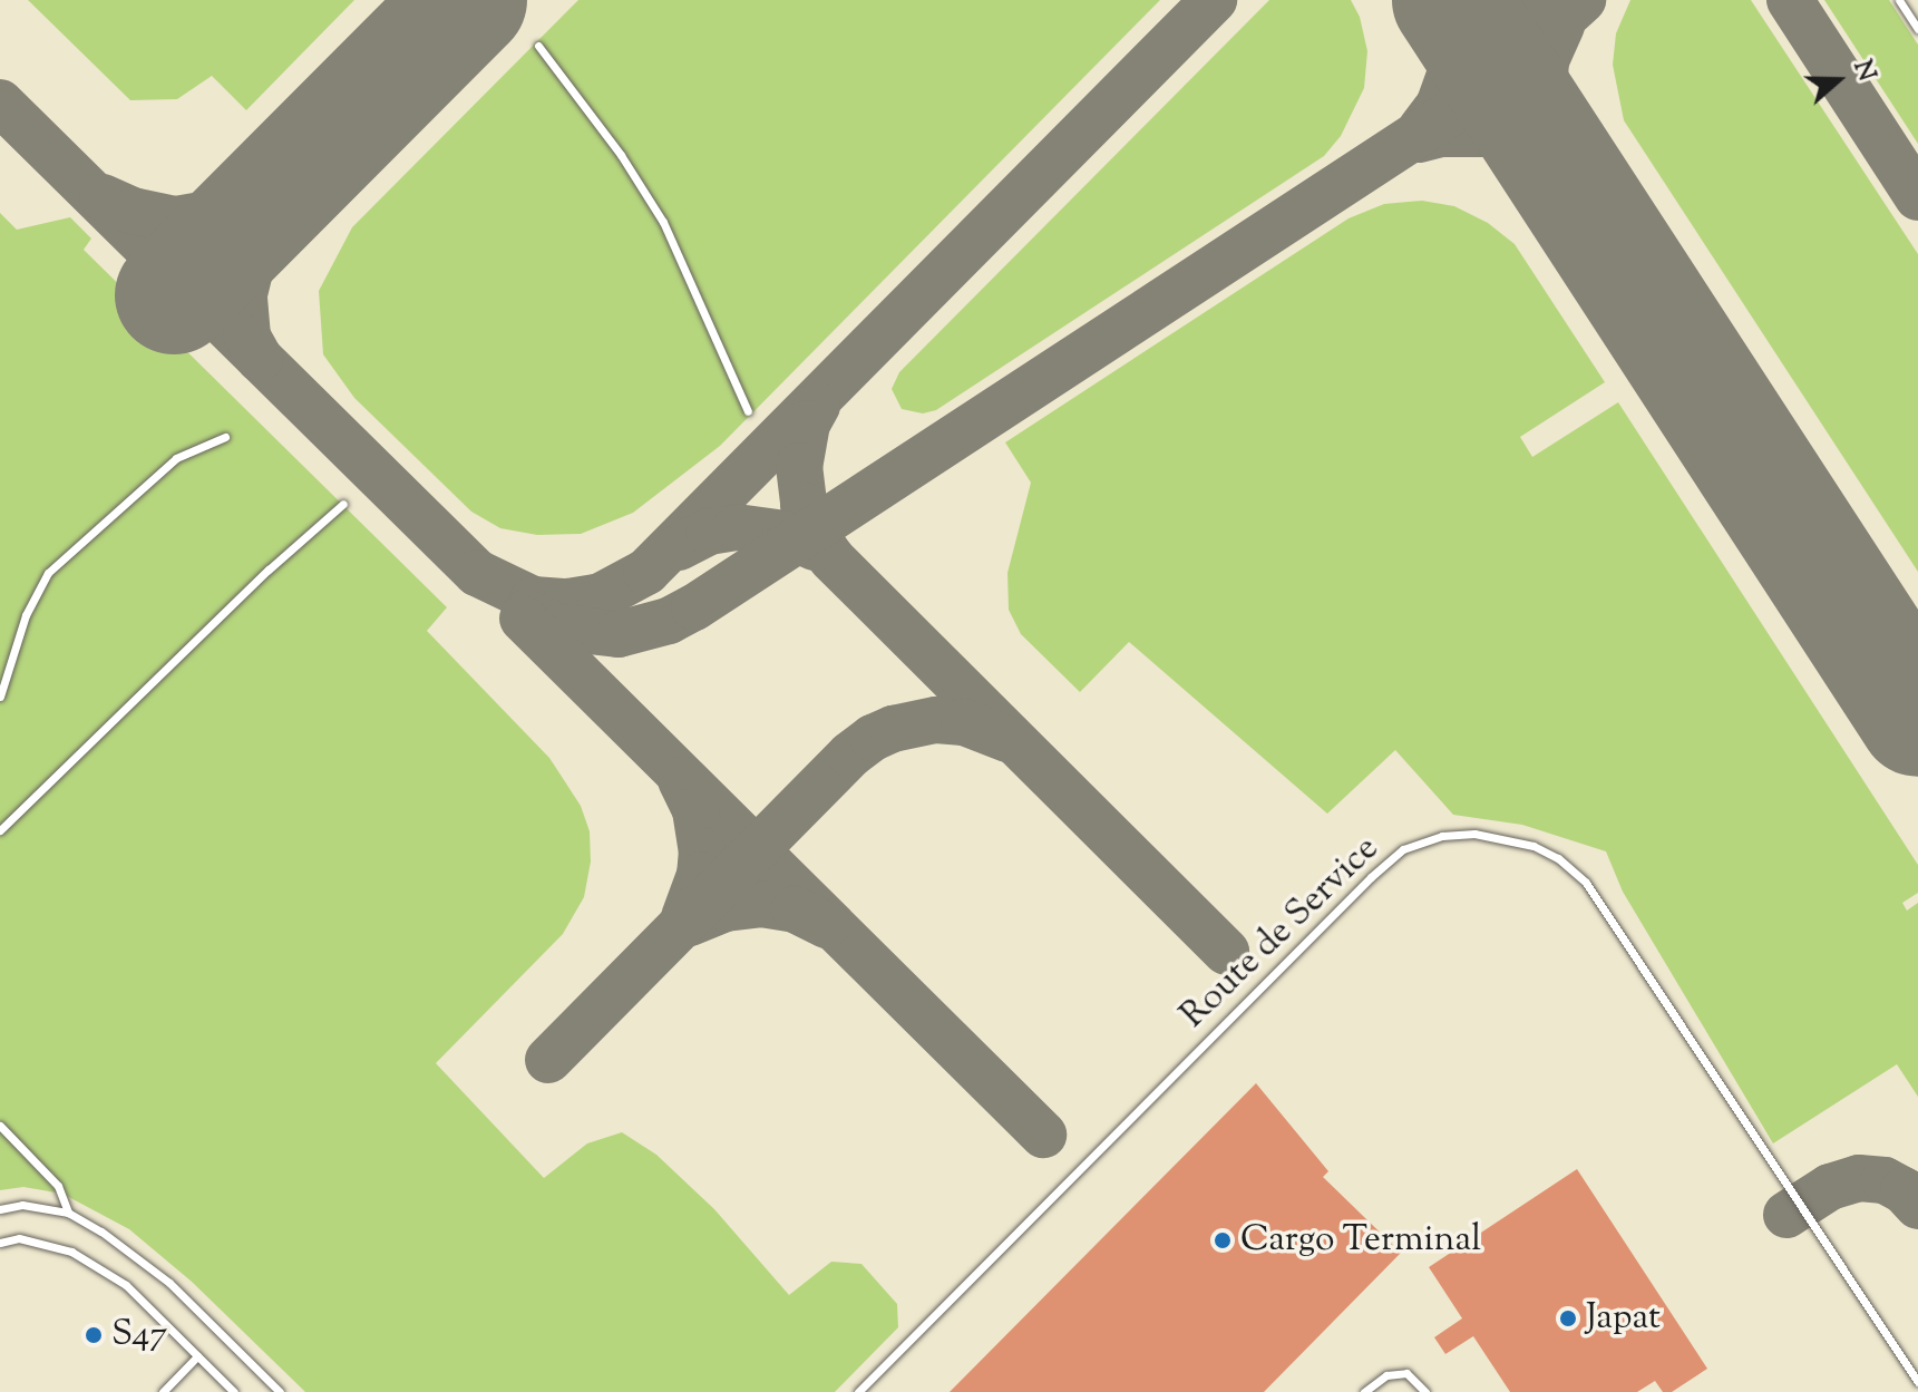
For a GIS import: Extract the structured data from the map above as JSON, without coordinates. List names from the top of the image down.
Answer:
{
  "streets": {
    "lane": ["Route de Service"]
  },
  "places": ["Cargo Terminal", "Japat", "S47"],
  "north": "right"
}
